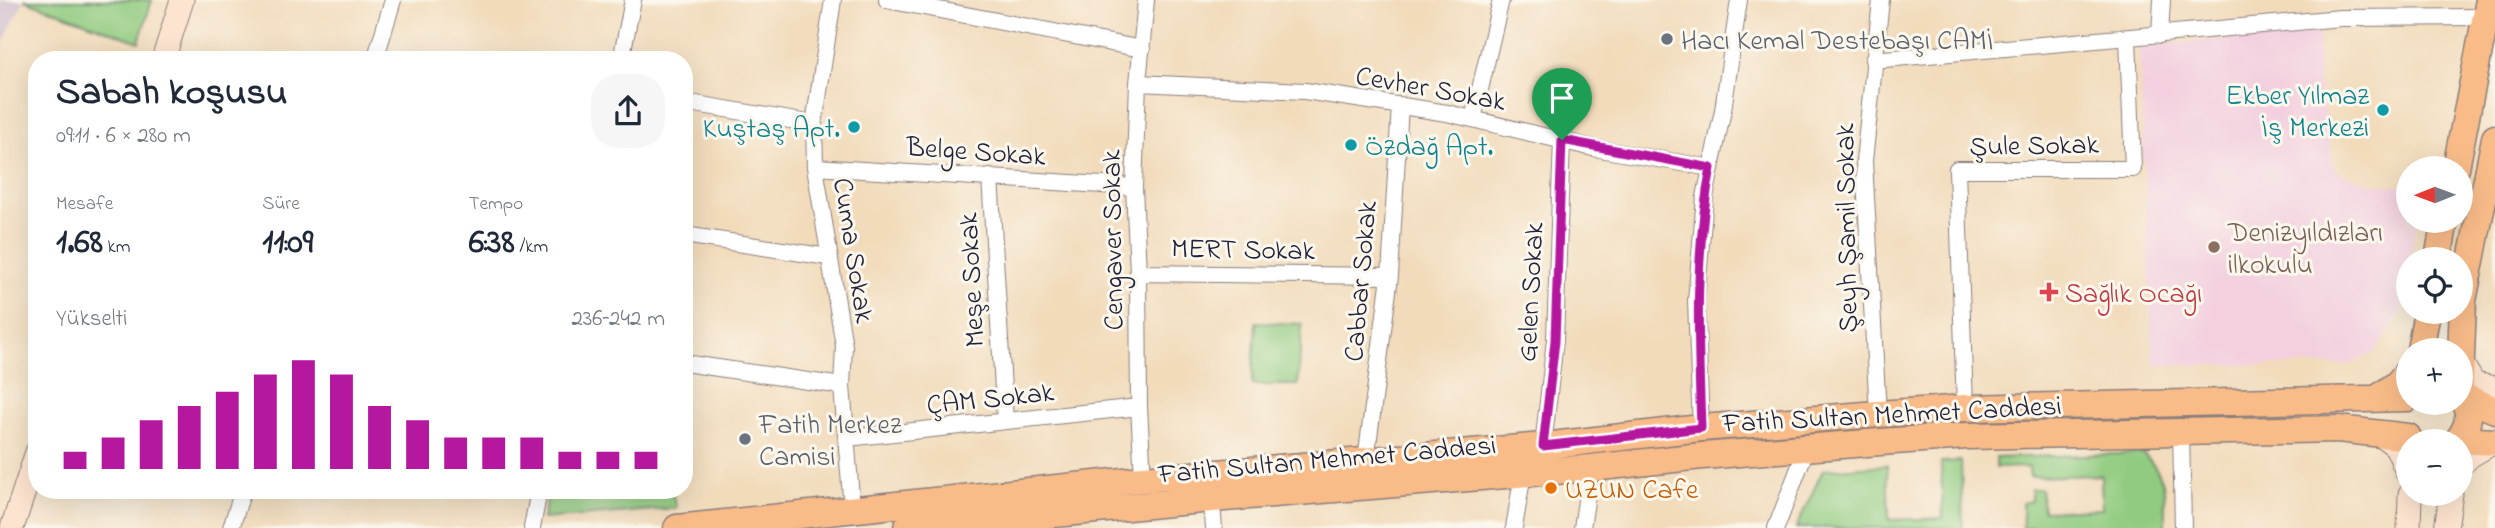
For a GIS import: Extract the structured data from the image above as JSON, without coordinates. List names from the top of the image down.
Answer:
{
  "streets": {
    "main road": ["Fatih Sultan Mehmet Caddesi"],
    "street": [
      "Cevher Sokak",
      "Şule Sokak",
      "Belge Sokak",
      "Şeyh Şamil Sokak",
      "Cengaver Sokak",
      "MERT Sokak",
      "Cuma Sokak",
      "Meşe Sokak",
      "Cabbar Sokak",
      "Gelen Sokak",
      "ÇAM Sokak"
    ]
  },
  "crossings": [
    ["Cevher Sokak", "Cengaver Sokak"],
    ["Cevher Sokak", "Cabbar Sokak"],
    ["Cevher Sokak", "Gelen Sokak"],
    ["Şule Sokak", "Fatih Sultan Mehmet Caddesi"],
    ["Belge Sokak", "Cengaver Sokak"],
    ["Belge Sokak", "Cuma Sokak"],
    ["Belge Sokak", "Meşe Sokak"],
    ["Şeyh Şamil Sokak", "Fatih Sultan Mehmet Caddesi"],
    ["Cengaver Sokak", "MERT Sokak"],
    ["Cengaver Sokak", "ÇAM Sokak"],
    ["Cengaver Sokak", "Fatih Sultan Mehmet Caddesi"],
    ["MERT Sokak", "Cabbar Sokak"],
    ["Cuma Sokak", "ÇAM Sokak"],
    ["Cuma Sokak", "Fatih Sultan Mehmet Caddesi"],
    ["Meşe Sokak", "ÇAM Sokak"],
    ["Cabbar Sokak", "Fatih Sultan Mehmet Caddesi"],
    ["Gelen Sokak", "Fatih Sultan Mehmet Caddesi"]
  ],
  "places": {
    "other": [
      "Hacı Kemal Destebaşı CAMİ",
      "Ekber Yılmaz İş Merkezi",
      "Kuştaş Apt.",
      "Özdağ Apt.",
      "Denizyıldızları ilkokulu",
      "Fatih Merkez Camisi",
      "UZUN Cafe"
    ],
    "health": ["Sağlık Ocağı"]
  },
  "north": "left",
  "page": {
    "heading": ["Sabah koşusu", "09:11 · 6 × 280 m"],
    "map_buttons": ["+", "−"],
    "stats": [
      ["Mesafe", "1.68 km"],
      ["Süre", "11:09"],
      ["Tempo", "6:38 /km"]
    ],
    "chart": ["Yükselti", "236–242 m"]
  }
}
